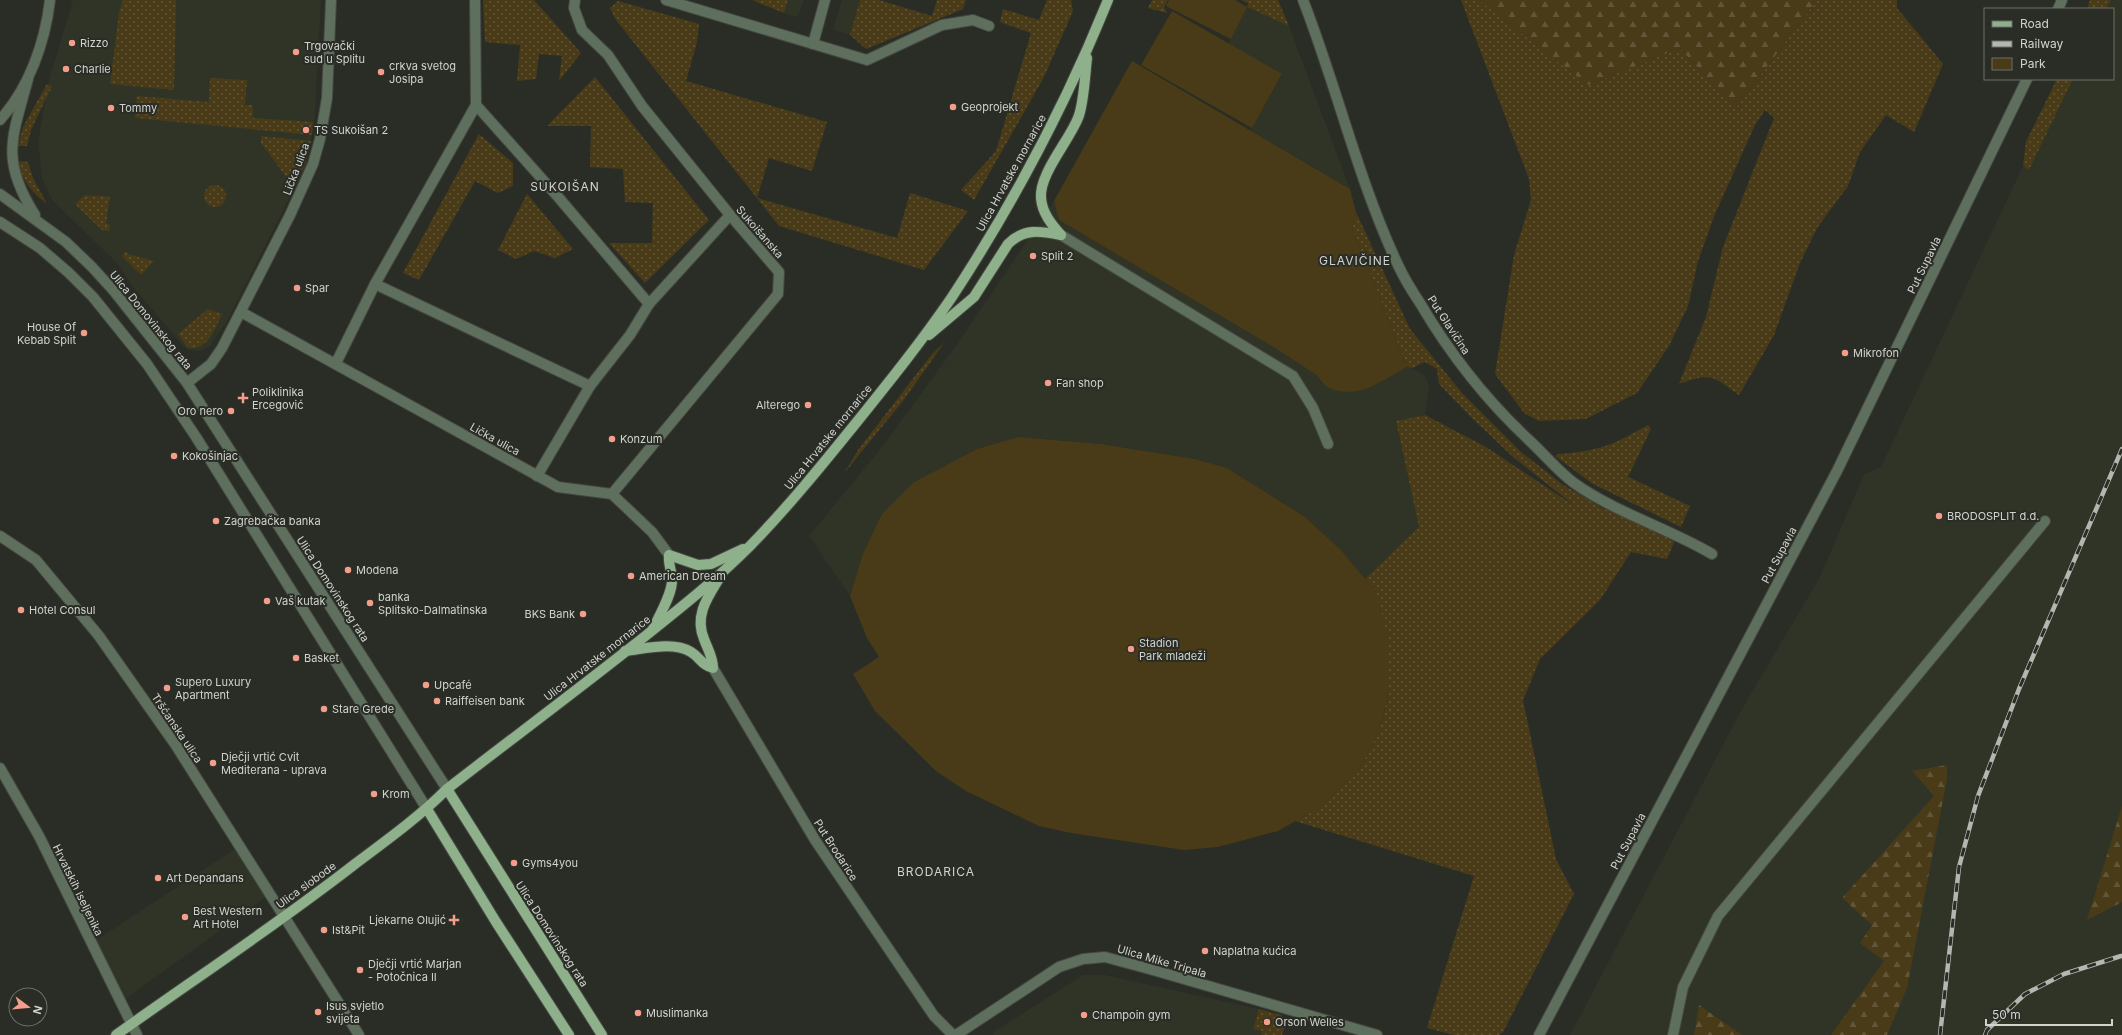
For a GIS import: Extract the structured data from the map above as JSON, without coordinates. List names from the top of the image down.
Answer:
{
  "streets": {
    "main road": ["Ulica Hrvatske mornarice", "Ulica Domovinskog rata", "Ulica slobode"],
    "street": [
      "Lička ulica",
      "Sukoišanska",
      "Put Supavla",
      "Put Glavičina",
      "Tršćanska ulica",
      "Put Brodarice",
      "Hrvatskih iseljenika",
      "Ulica Mike Tripala"
    ]
  },
  "crossings": [
    ["Lička ulica", "Sukoišanska"],
    ["Lička ulica", "Ulica Domovinskog rata"],
    ["Ulica Hrvatske mornarice", "Ulica Domovinskog rata"],
    ["Ulica Hrvatske mornarice", "Ulica slobode"],
    ["Ulica Domovinskog rata", "Ulica slobode"],
    ["Tršćanska ulica", "Ulica slobode"],
    ["Put Brodarice", "Ulica Mike Tripala"],
    ["Ulica slobode", "Hrvatskih iseljenika"]
  ],
  "districts": ["SUKOIŠAN", "GLAVIČINE", "BRODARICA"],
  "places": {
    "other": [
      "Rizzo",
      "Trgovački sud u Splitu",
      "Charlie",
      "crkva svetog Josipa",
      "Geoprojekt",
      "Tommy",
      "TS Sukoišan 2",
      "Split 2",
      "Spar",
      "House Of Kebab Split",
      "Mikrofon",
      "Fan shop",
      "Alterego",
      "Oro nero",
      "Konzum",
      "Kokošinjac",
      "BRODOSPLIT d.d.",
      "Zagrebačka banka",
      "Modena",
      "American Dream",
      "Vaš kutak",
      "banka Splitsko-Dalmatinska",
      "Hotel Consul",
      "BKS Bank",
      "Stadion Park mladeži",
      "Basket",
      "Upcafé",
      "Supero Luxury Apartment",
      "Raiffeisen bank",
      "Stare Grede",
      "Dječji vrtić Cvit Mediterana - uprava",
      "Krom",
      "Gyms4you",
      "Art Depandans",
      "Best Western Art Hotel",
      "Ist&Pit",
      "Naplatna kućica",
      "Dječji vrtić Marjan - Potočnica II",
      "Isus svjetlo svijeta",
      "Muslimanka",
      "Champoin gym",
      "Orson Welles"
    ],
    "health": ["Poliklinika Ercegović", "Ljekarne Olujić"]
  },
  "legend": ["Road", "Railway", "Park"],
  "scale_bar": "50 m",
  "north": "right"
}
